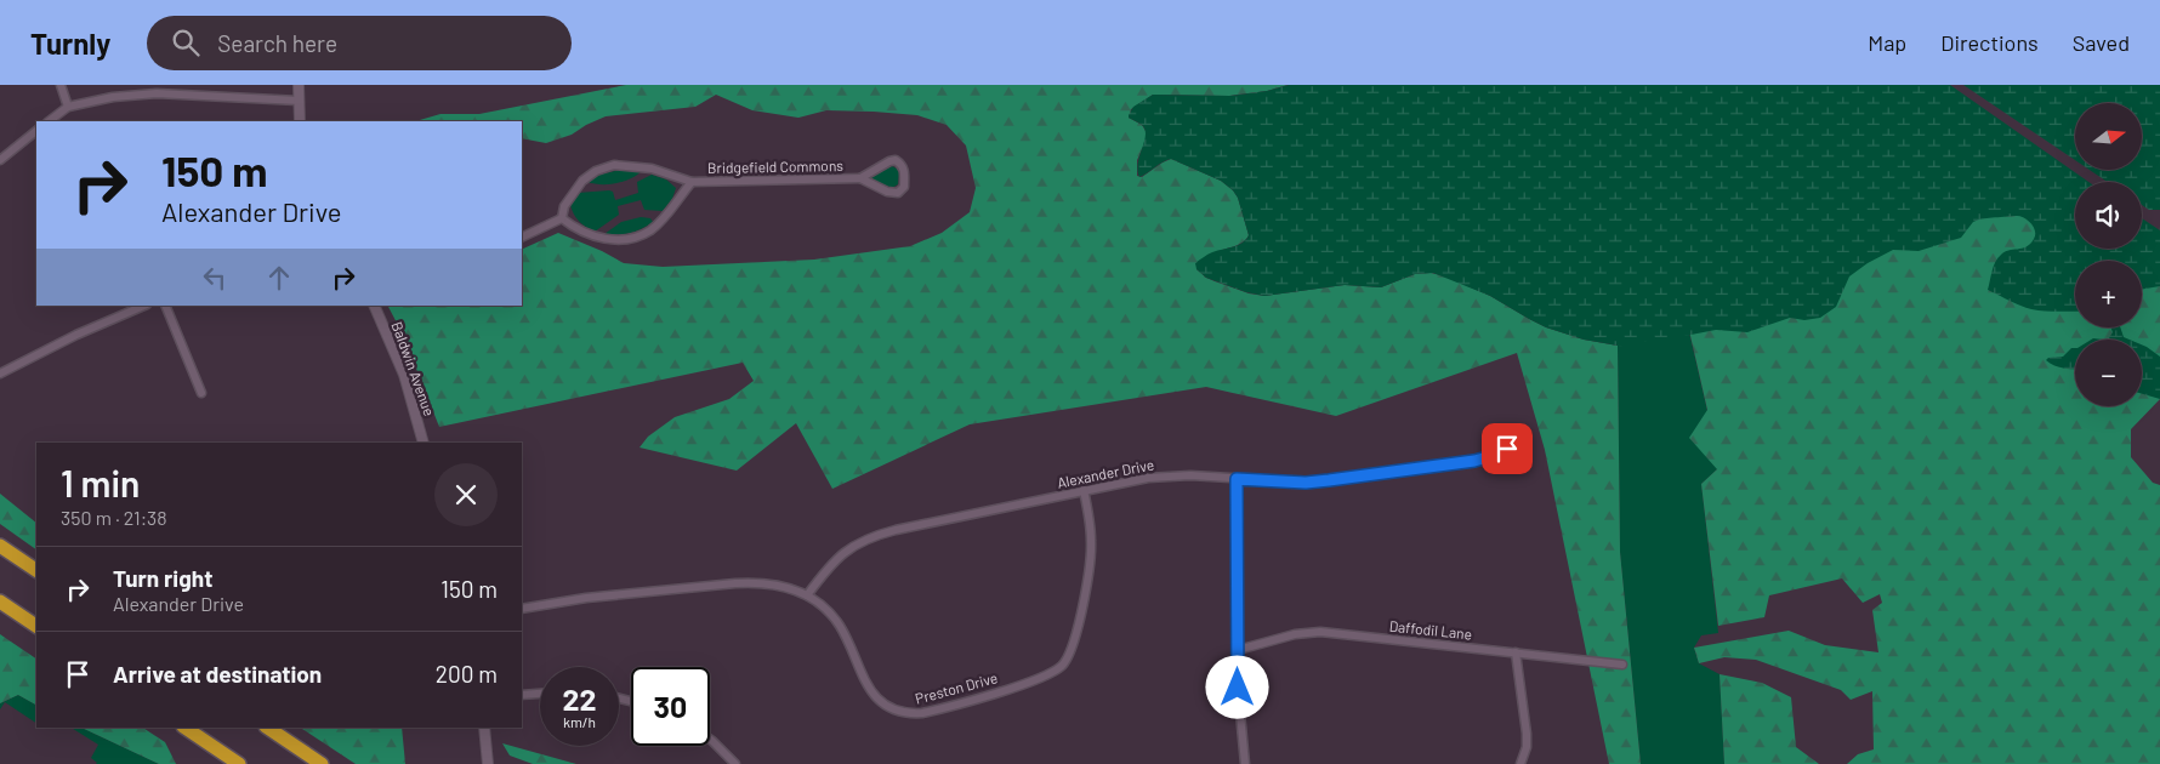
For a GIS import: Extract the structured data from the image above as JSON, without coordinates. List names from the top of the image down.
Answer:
{
  "streets": {
    "street": [
      "Bridgefield Commons",
      "Baldwin Avenue",
      "Alexander Drive",
      "Daffodil Lane",
      "Preston Drive"
    ]
  },
  "crossings": [
    ["Alexander Drive", "Preston Drive"]
  ],
  "north": "right",
  "page": {
    "header": "Turnly",
    "search": "Search here",
    "nav": ["Map", "Directions", "Saved"],
    "map_buttons": ["+", "−"],
    "turn": ["150 m", "Alexander Drive"],
    "heading": ["1 min", "350 m · 21:38"],
    "list": [
      {
        "name": "Turn right",
        "note": "Alexander Drive",
        "value": "150 m"
      },
      {
        "name": "Arrive at destination",
        "value": "200 m"
      }
    ],
    "speed": "22 km/h",
    "limit": "30"
  }
}
